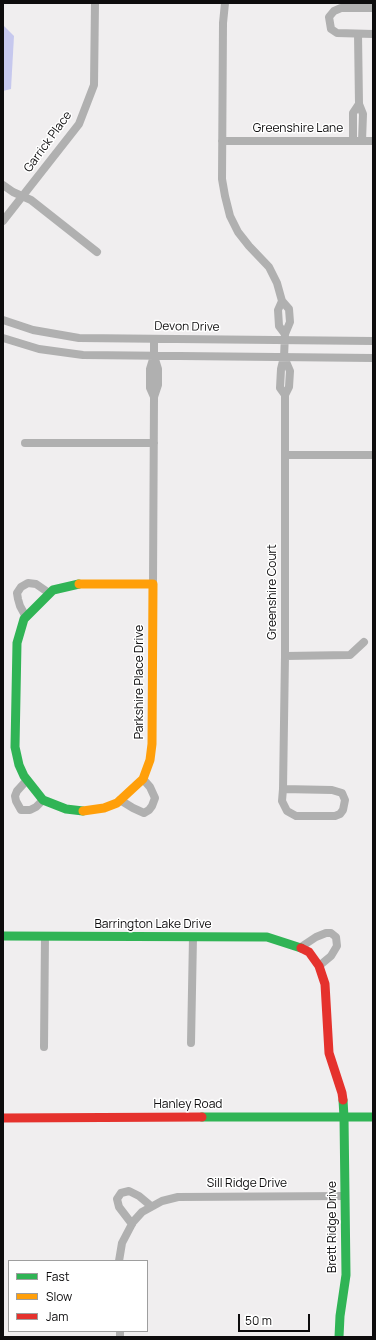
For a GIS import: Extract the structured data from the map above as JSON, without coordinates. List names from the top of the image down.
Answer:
{
  "streets": {
    "street": [
      "Greenshire Lane",
      "Garrick Place",
      "Devon Drive",
      "Greenshire Court",
      "Parkshire Place Drive",
      "Barrington Lake Drive",
      "Hanley Road",
      "Sill Ridge Drive",
      "Brett Ridge Drive"
    ]
  },
  "crossings": [
    ["Devon Drive", "Greenshire Court"],
    ["Devon Drive", "Parkshire Place Drive"],
    ["Barrington Lake Drive", "Hanley Road"],
    ["Barrington Lake Drive", "Brett Ridge Drive"],
    ["Hanley Road", "Brett Ridge Drive"],
    ["Sill Ridge Drive", "Brett Ridge Drive"]
  ],
  "legend": ["Fast", "Slow", "Jam"],
  "scale_bar": "50 m"
}
